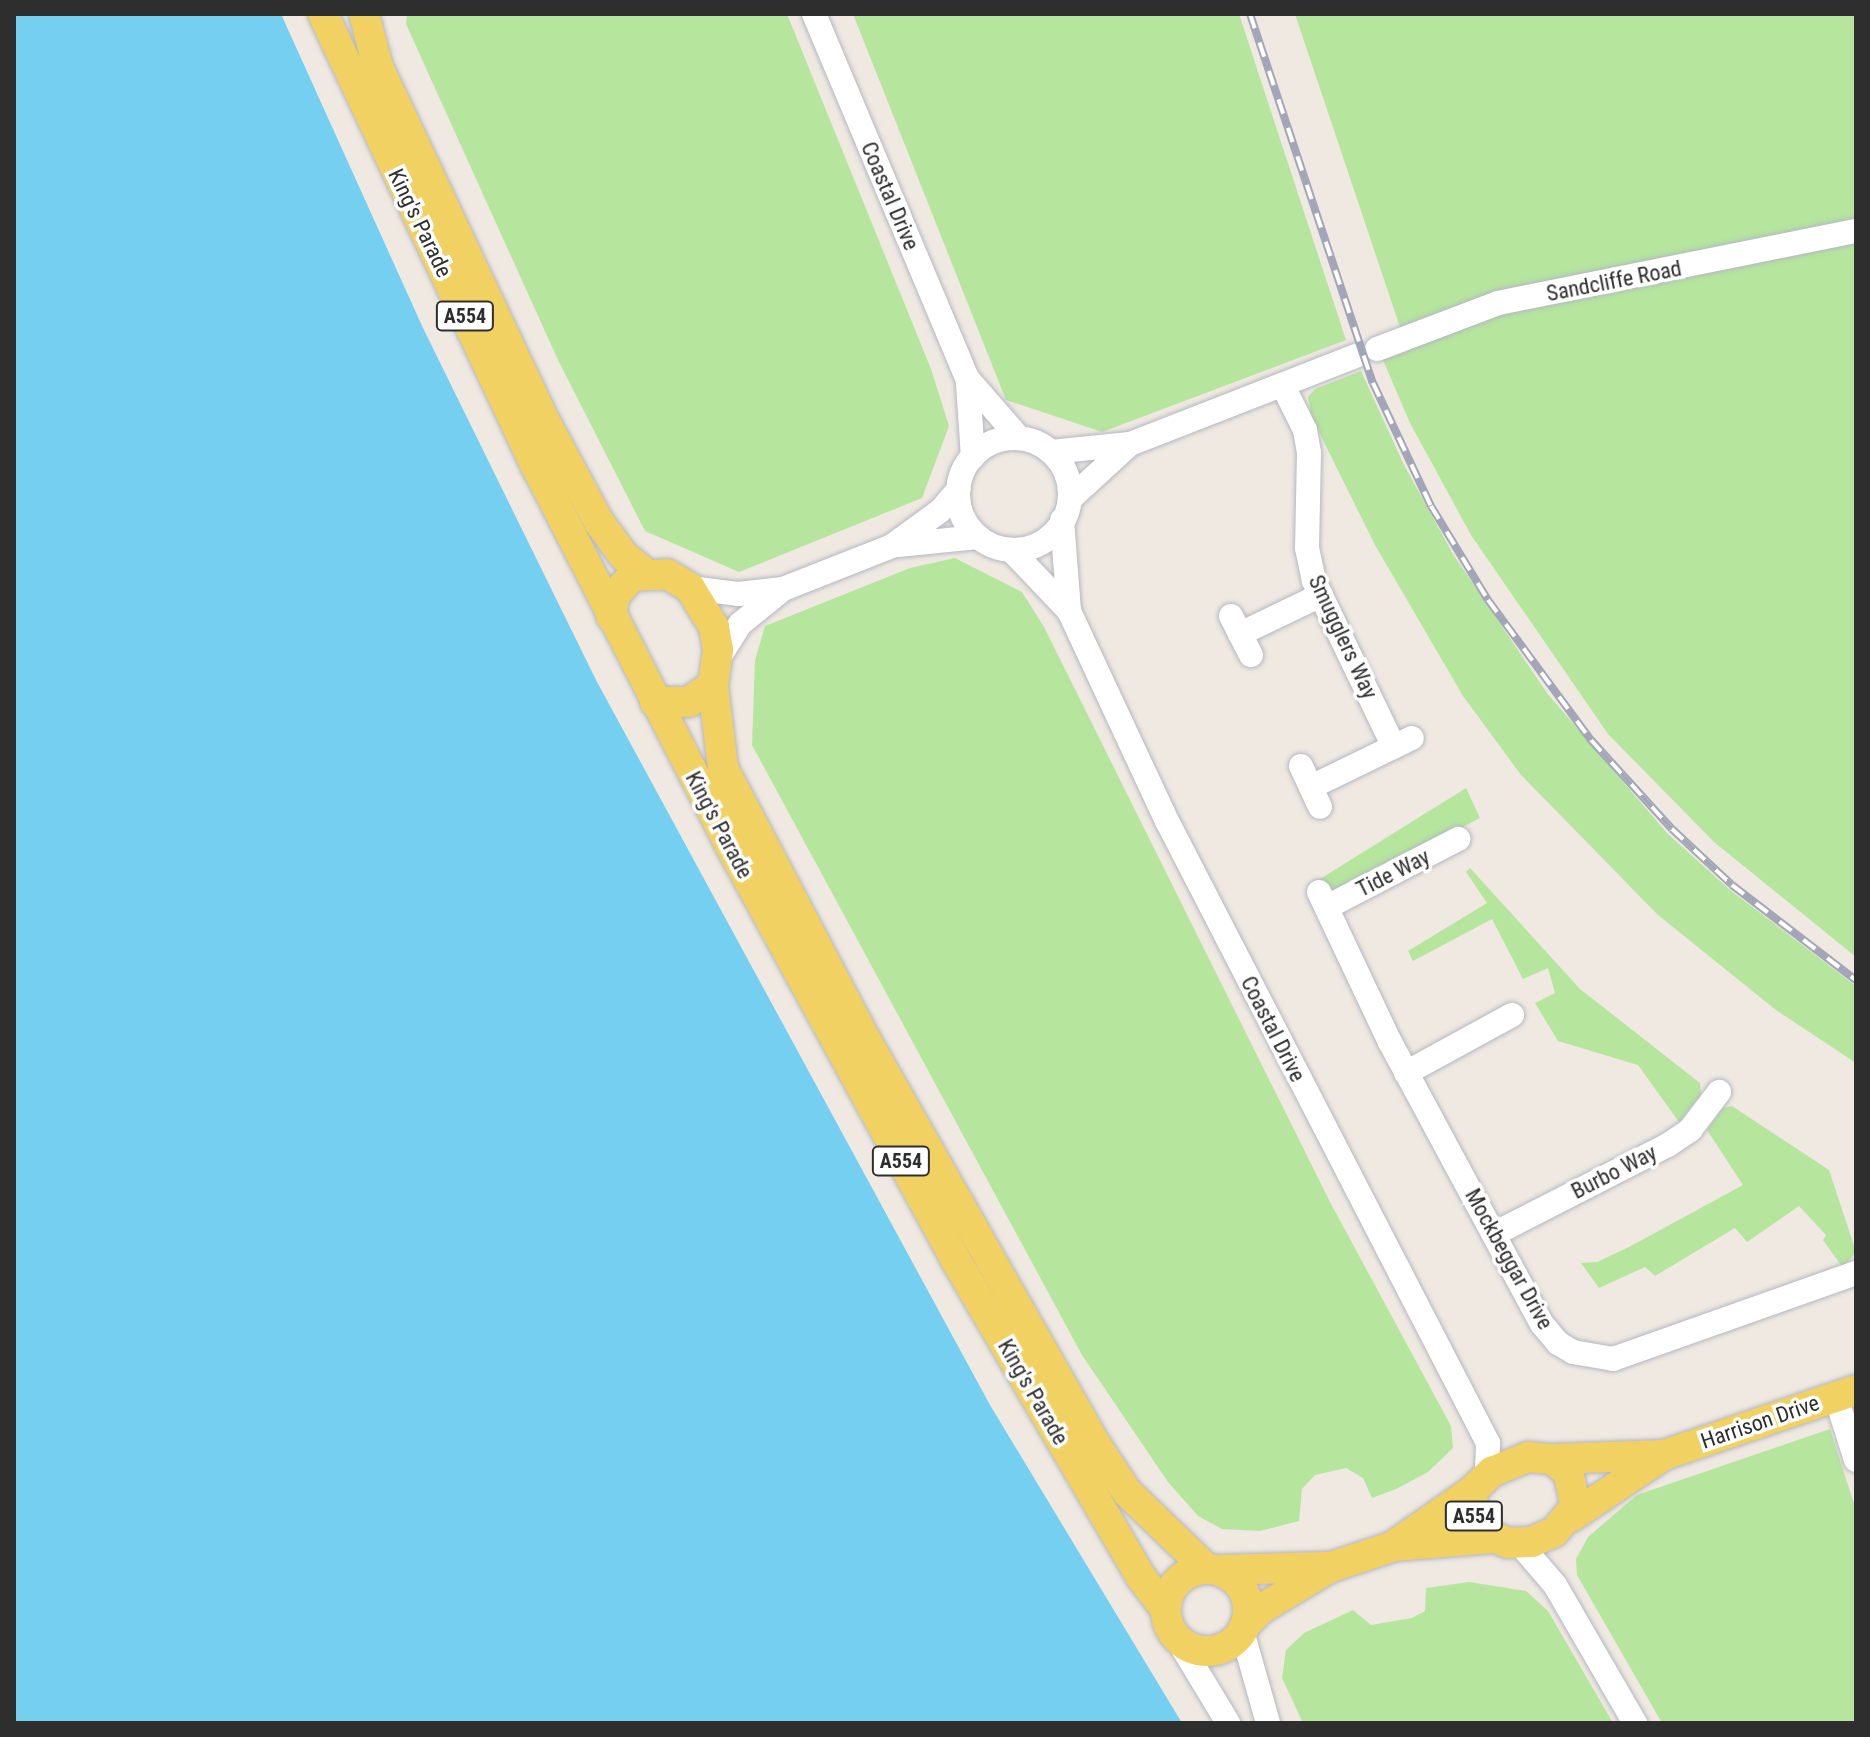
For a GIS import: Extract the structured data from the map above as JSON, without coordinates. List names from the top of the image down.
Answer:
{
  "streets": {
    "main road": ["King's Parade", "A554", "Harrison Drive"],
    "street": [
      "Coastal Drive",
      "Sandcliffe Road",
      "Smugglers Way",
      "Tide Way",
      "Burbo Way",
      "Mockbeggar Drive"
    ]
  },
  "crossings": [
    ["Coastal Drive", "Sandcliffe Road"],
    ["Coastal Drive", "A554"],
    ["Coastal Drive", "Harrison Drive"],
    ["King's Parade", "A554"],
    ["Sandcliffe Road", "Smugglers Way"],
    ["A554", "Harrison Drive"],
    ["Tide Way", "Mockbeggar Drive"],
    ["Burbo Way", "Mockbeggar Drive"]
  ]
}
